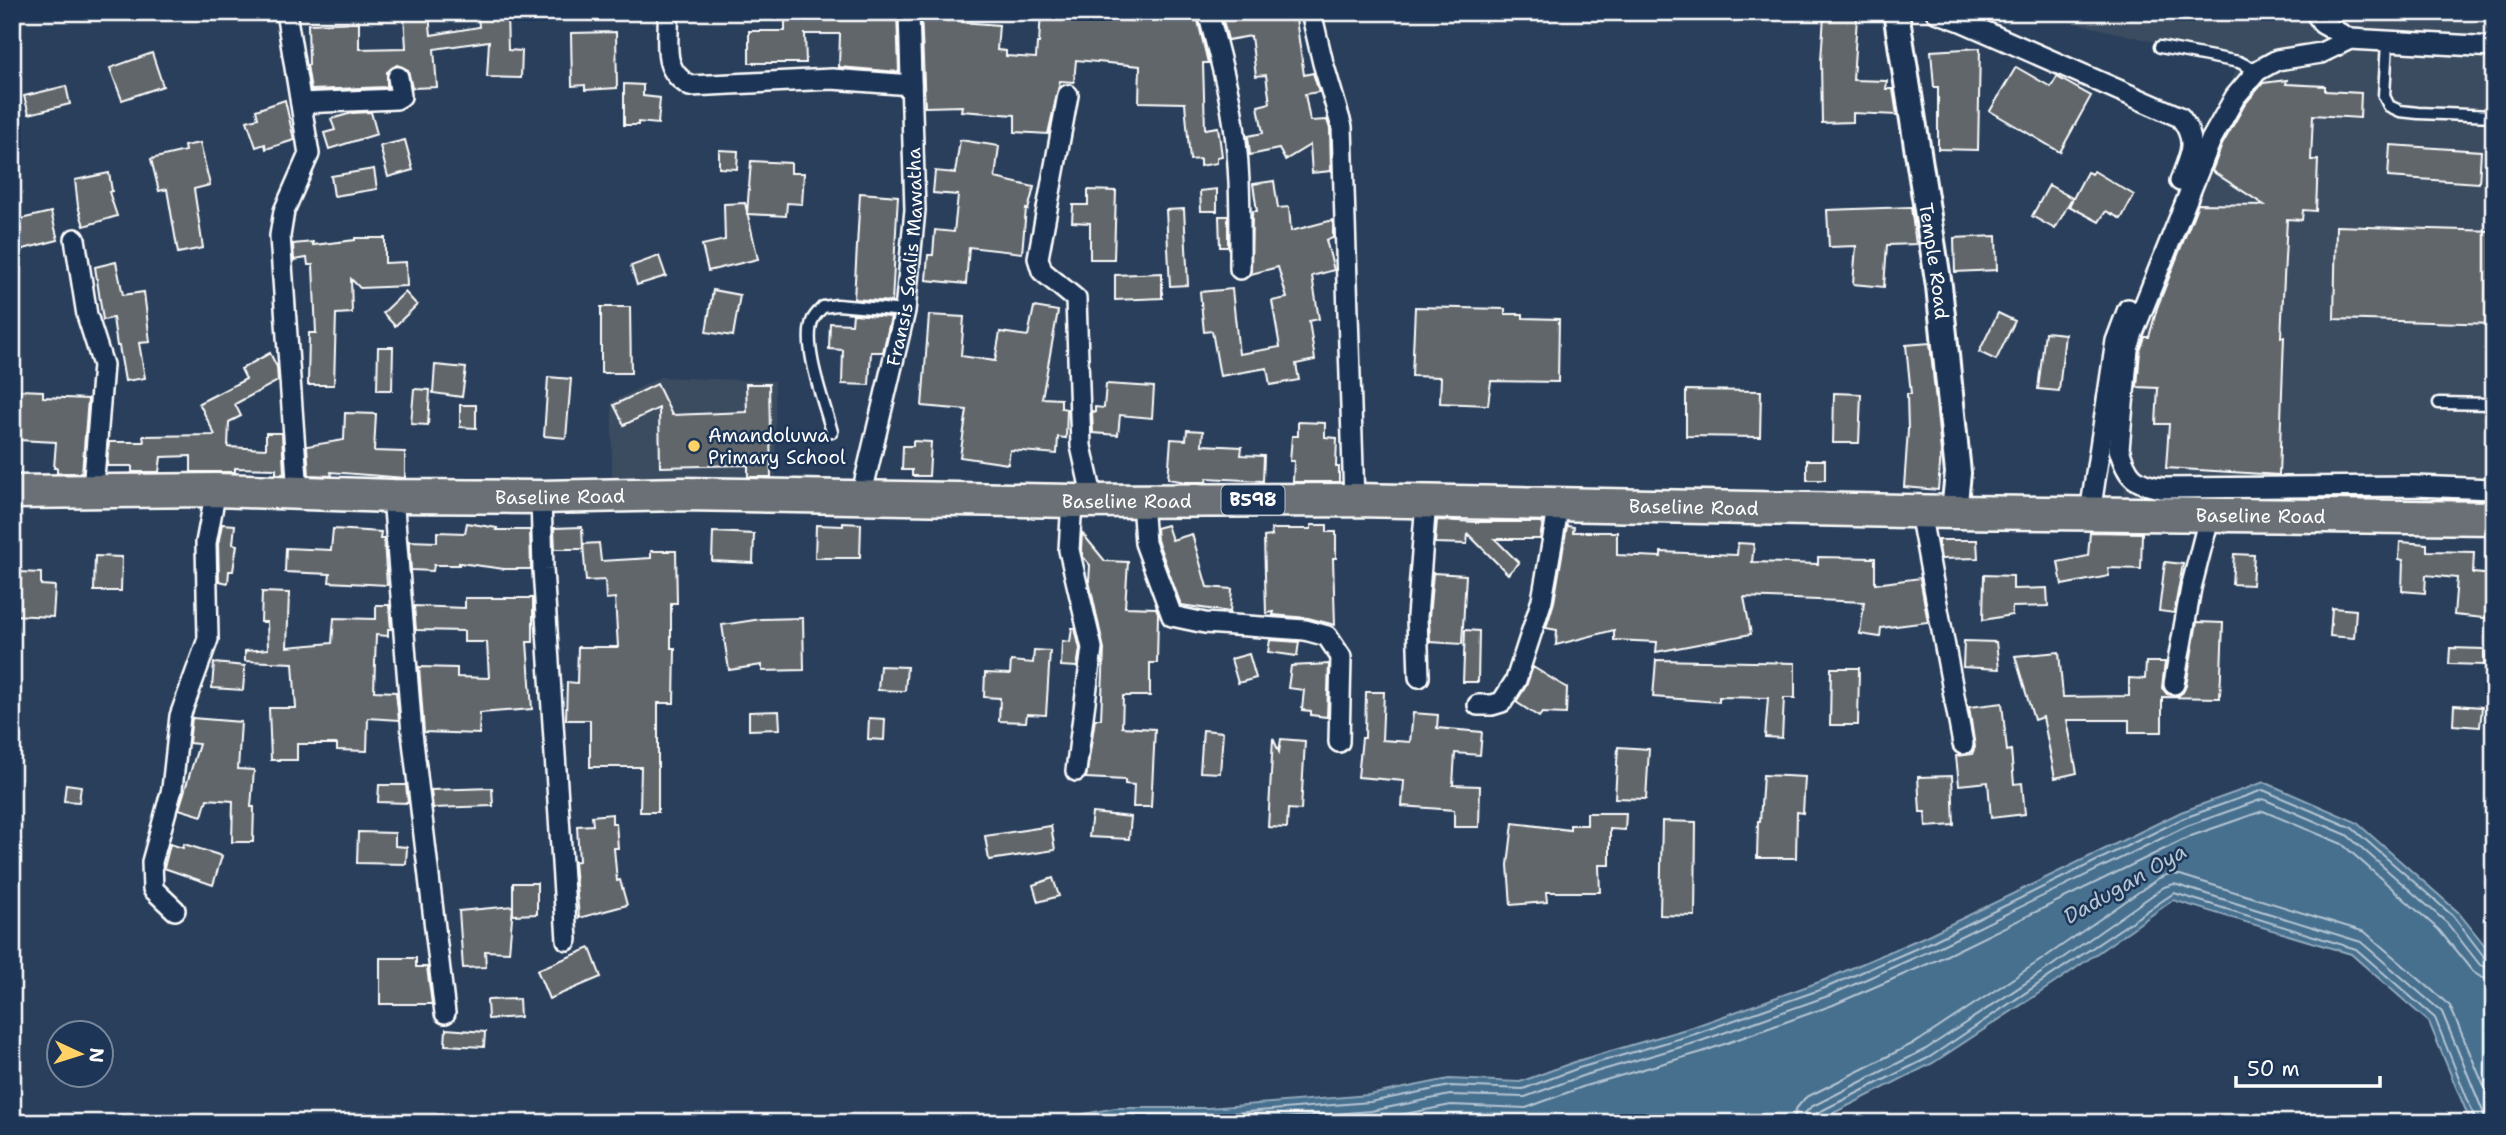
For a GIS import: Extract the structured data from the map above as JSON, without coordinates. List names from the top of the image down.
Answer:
{
  "streets": {
    "main road": ["Baseline Road", "B598"],
    "street": ["Fransis Saalis Mawatha", "Temple Road"]
  },
  "crossings": [
    ["Fransis Saalis Mawatha", "Baseline Road"],
    ["Temple Road", "Baseline Road"]
  ],
  "water": ["Dadugan Oya"],
  "places": ["Amandoluwa Primary School"],
  "scale_bar": "50 m",
  "north": "right"
}
